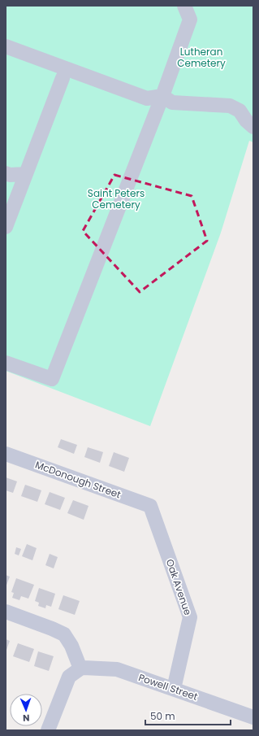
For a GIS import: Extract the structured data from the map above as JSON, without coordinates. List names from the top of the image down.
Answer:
{
  "streets": {
    "street": ["McDonough Street", "Oak Avenue", "Powell Street"]
  },
  "crossings": [
    ["McDonough Street", "Oak Avenue"],
    ["Oak Avenue", "Powell Street"]
  ],
  "parks": ["Lutheran Cemetery", "Saint Peters Cemetery"],
  "scale_bar": "50 m",
  "north": "bottom"
}
